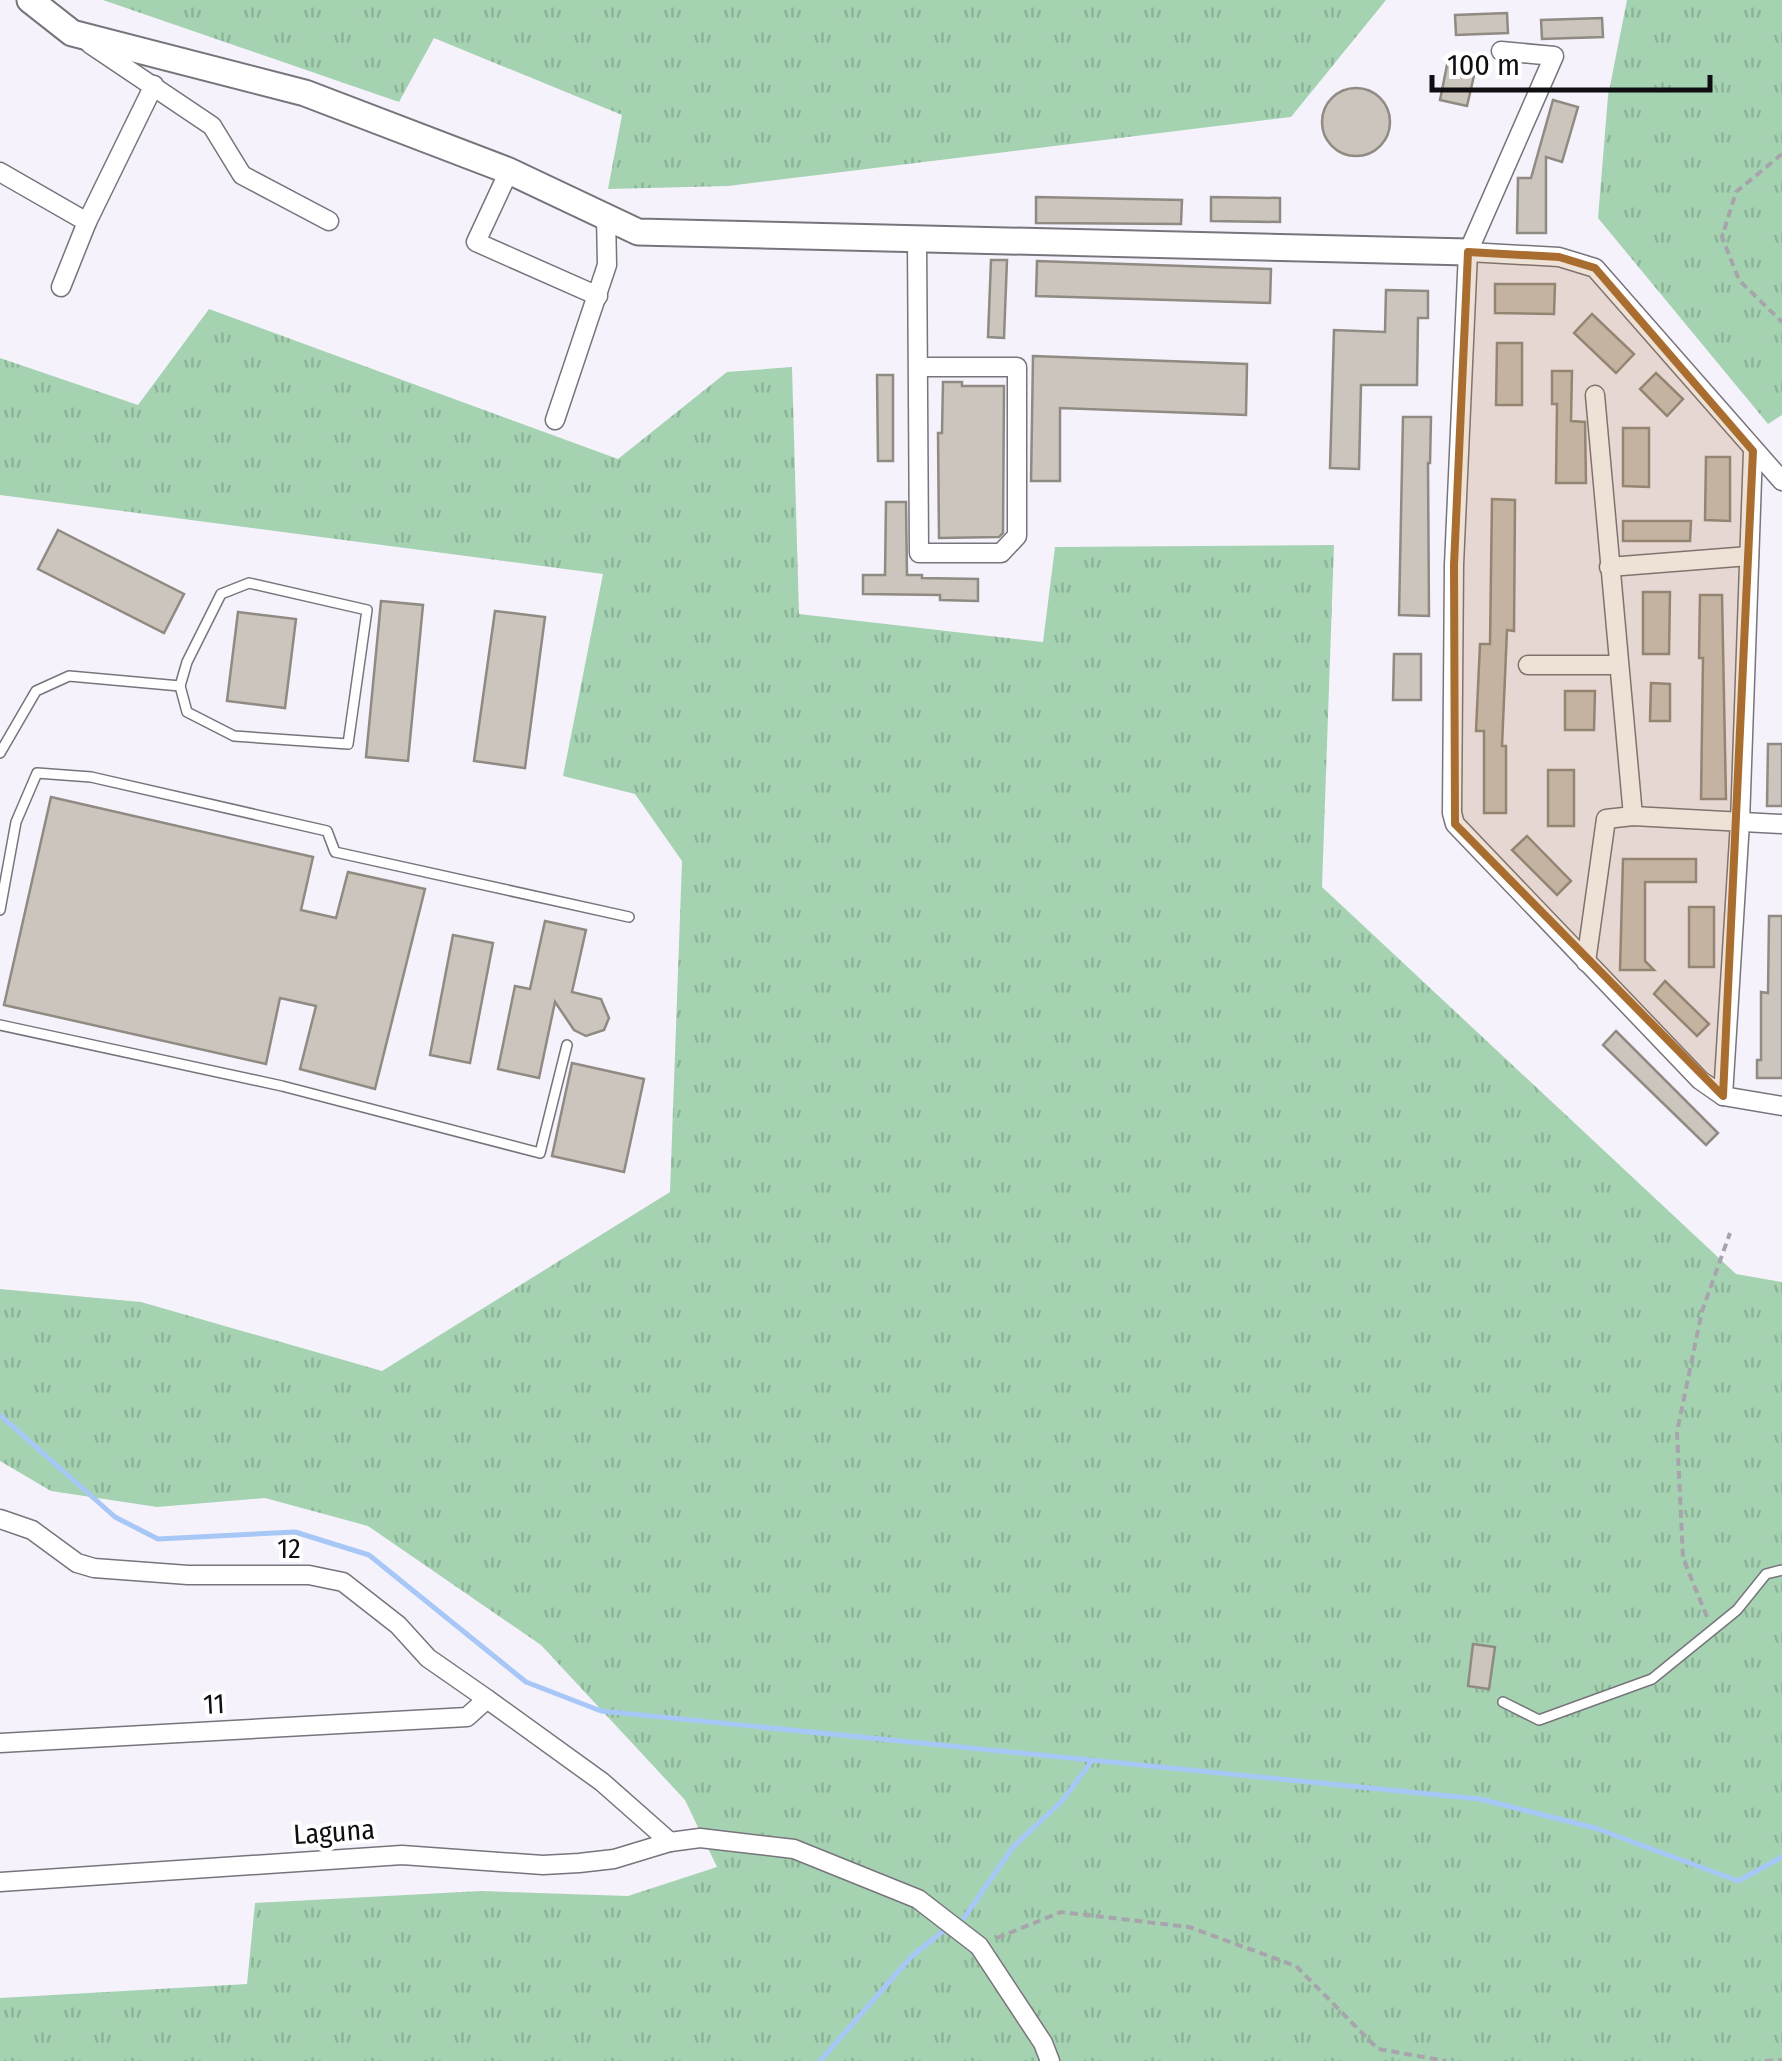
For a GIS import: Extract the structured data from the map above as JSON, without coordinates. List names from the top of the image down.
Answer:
{
  "streets": {
    "street": ["12", "11", "Laguna"]
  },
  "crossings": [
    ["12", "11"],
    ["12", "Laguna"]
  ],
  "scale_bar": "100 m"
}
